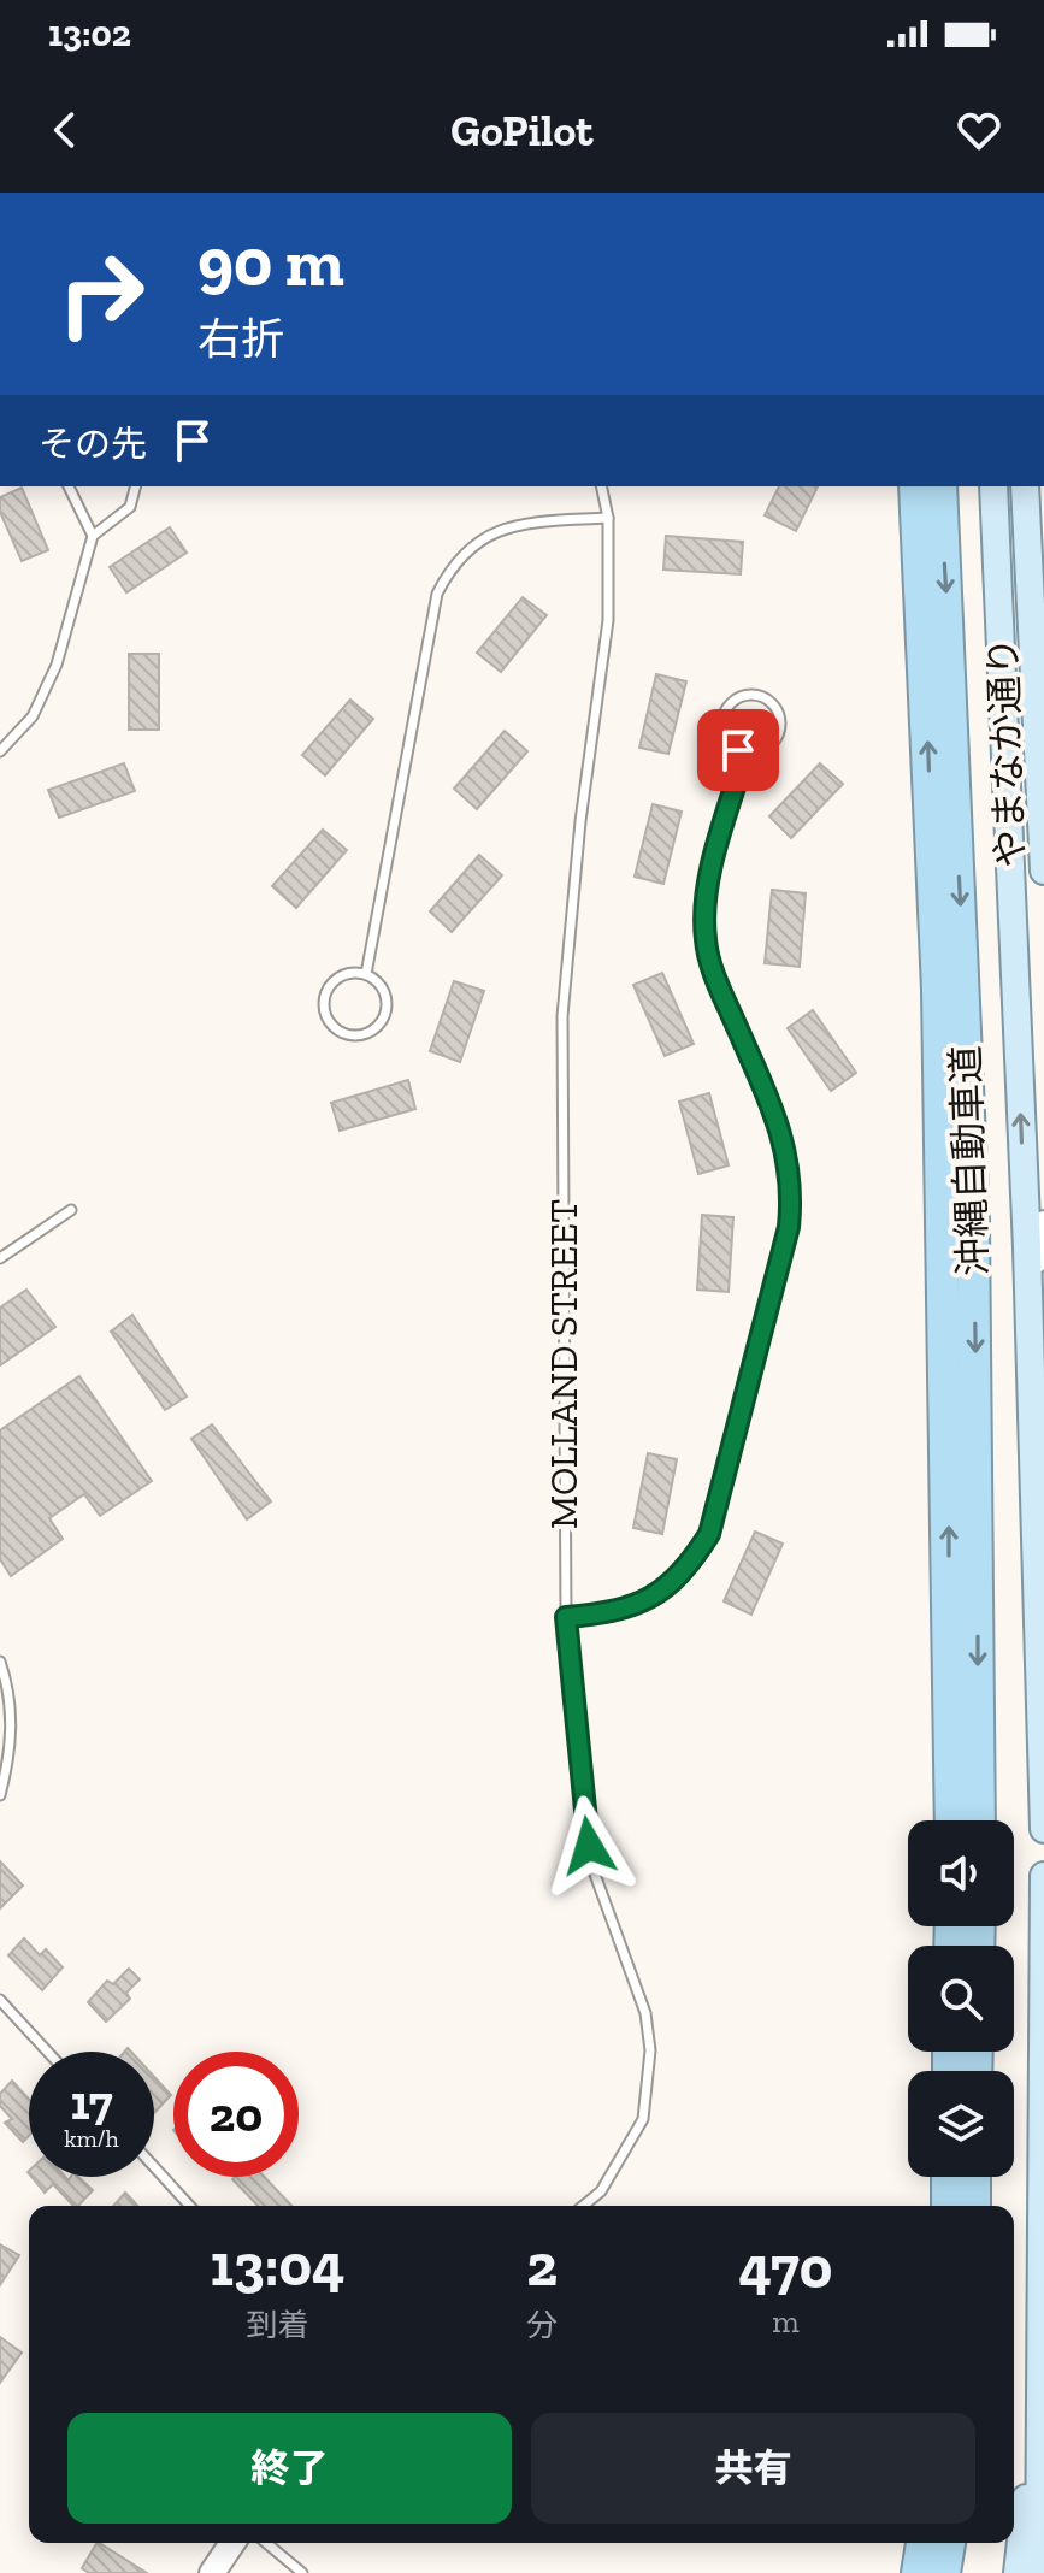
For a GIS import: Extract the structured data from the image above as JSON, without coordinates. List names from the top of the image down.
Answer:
{
  "streets": {
    "highway": ["沖縄自動車道"],
    "main road": ["やまなか通り"],
    "lane": ["MOLLAND STREET"]
  },
  "page": {
    "status": "13:02",
    "header": "GoPilot",
    "turn": ["90 m", "右折"],
    "then": "その先",
    "speed": "17 km/h",
    "limit": "20",
    "eta": [
      "13:04",
      "到着",
      "2",
      "分",
      "470",
      "m"
    ],
    "buttons": ["終了", "共有"]
  }
}
